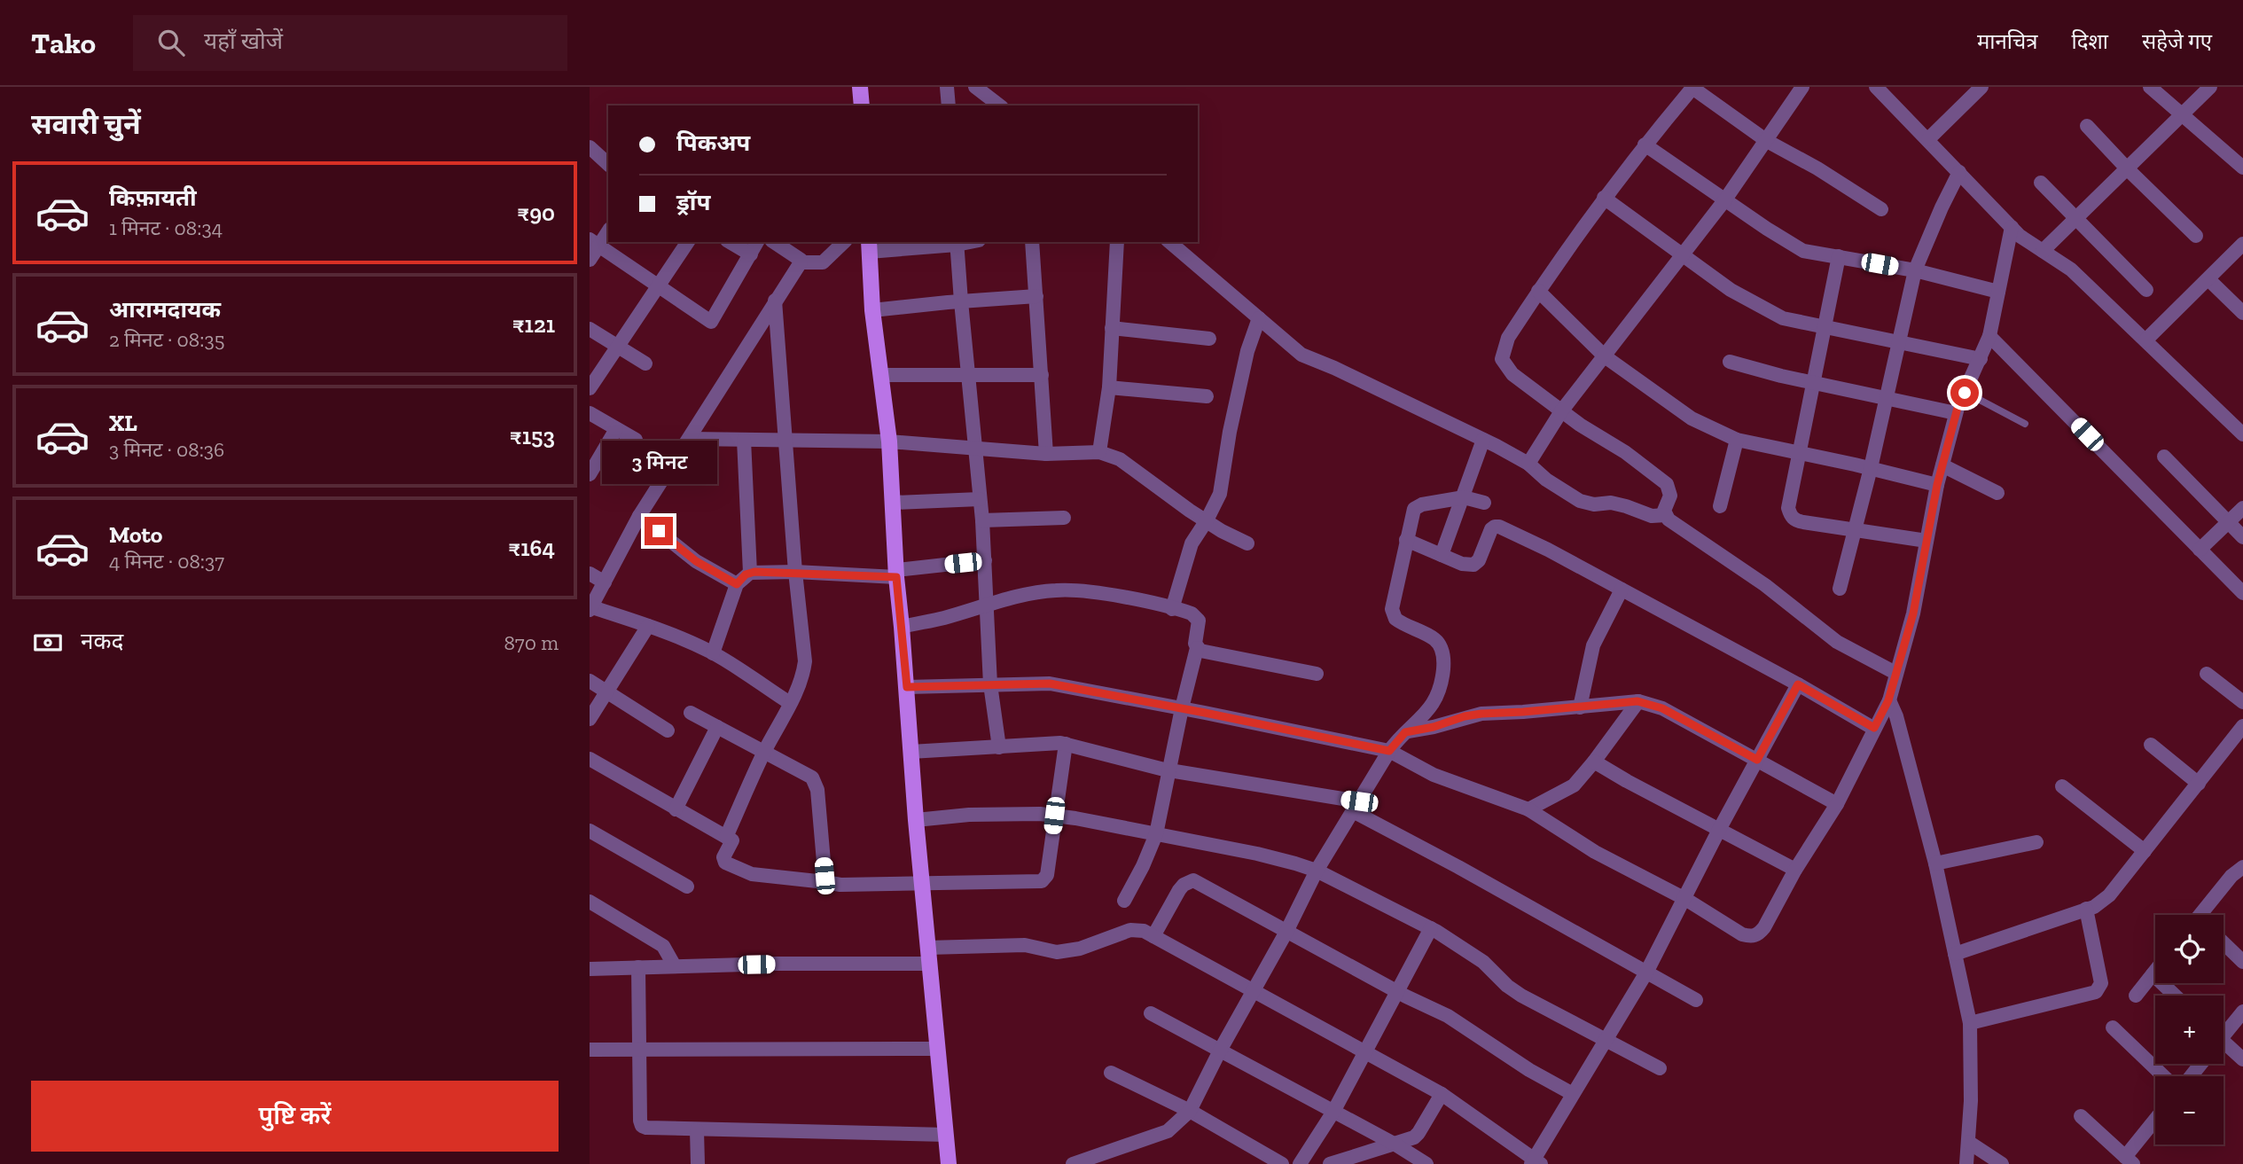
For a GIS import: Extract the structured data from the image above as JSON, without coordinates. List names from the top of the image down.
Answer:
{
  "page": {
    "header": "Tako",
    "search": "यहाँ खोजें",
    "nav": ["मानचित्र", "दिशा", "सहेजे गए"],
    "heading": "सवारी चुनें",
    "banner": ["पिकअप", "ड्रॉप"],
    "list": [
      {
        "name": "किफ़ायती",
        "note": "1 मिनट · 08:34",
        "value": "₹90"
      },
      {
        "name": "आरामदायक",
        "note": "2 मिनट · 08:35",
        "value": "₹121"
      },
      {
        "name": "XL",
        "note": "3 मिनट · 08:36",
        "value": "₹153"
      },
      {
        "name": "Moto",
        "note": "4 मिनट · 08:37",
        "value": "₹164"
      }
    ],
    "bubble": "3 मिनट",
    "pay": ["नकद", "870 m"],
    "map_buttons": ["+", "−"],
    "buttons": "पुष्टि करें"
  }
}
